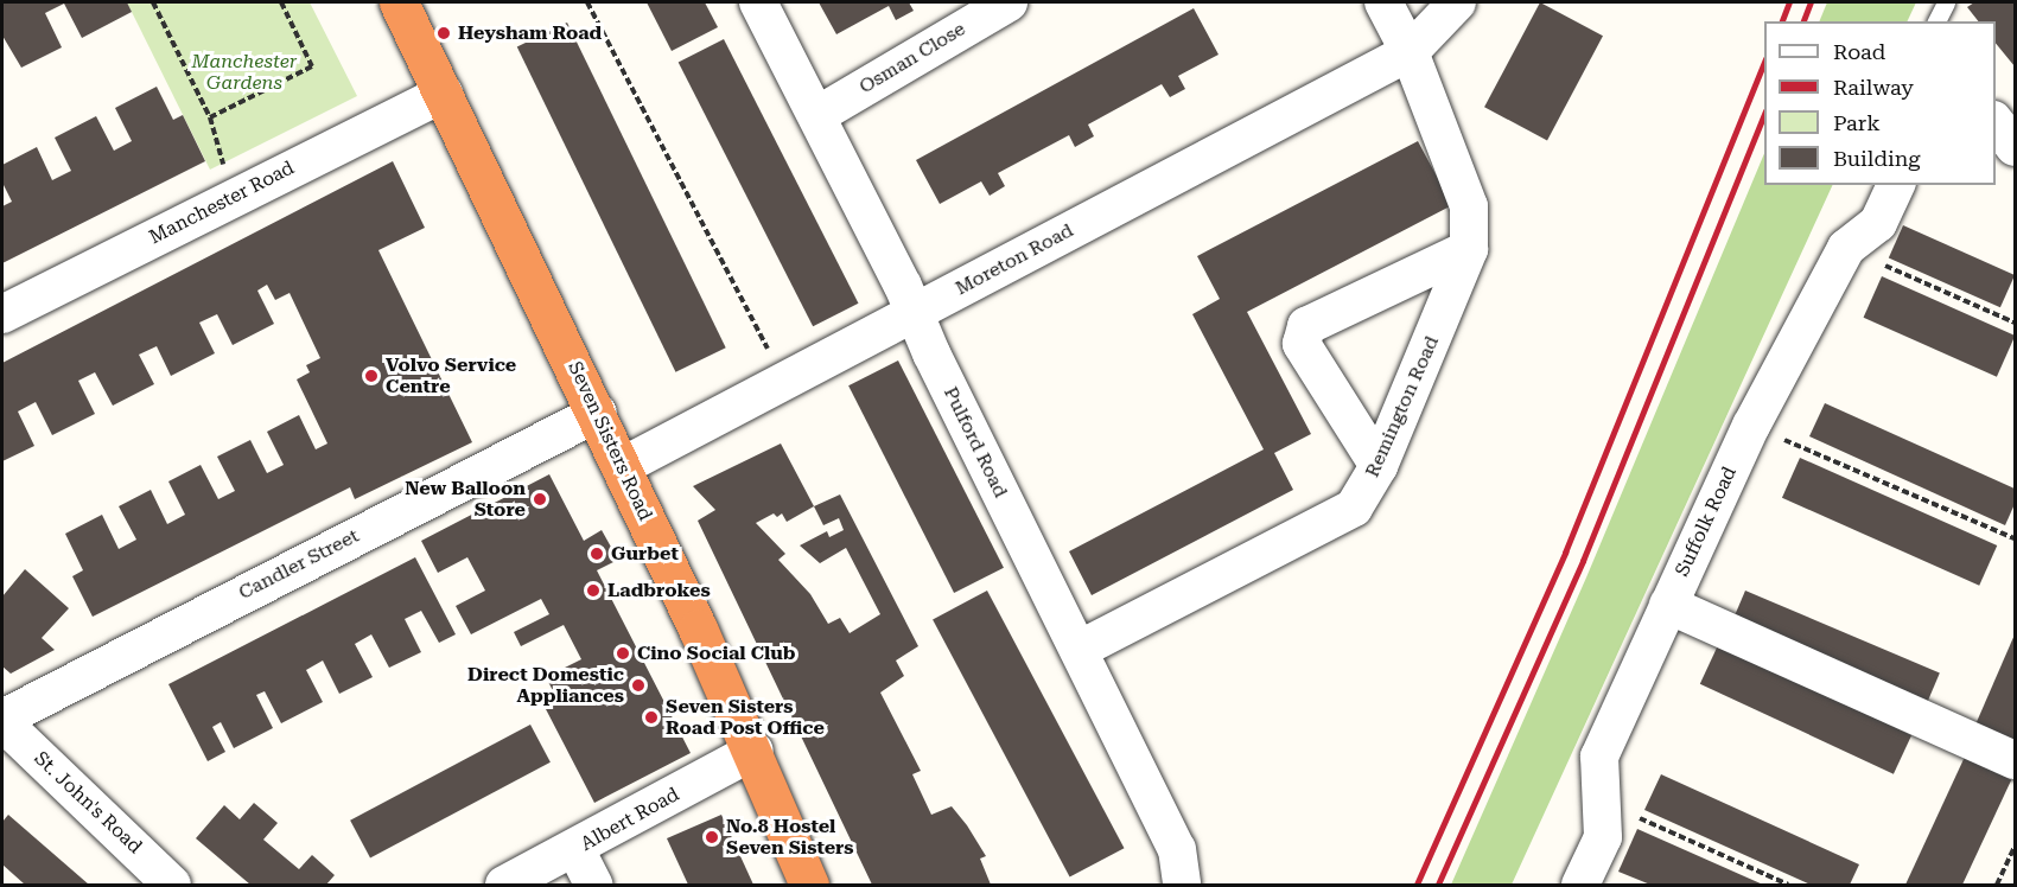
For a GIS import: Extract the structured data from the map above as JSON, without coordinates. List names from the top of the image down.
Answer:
{
  "streets": {
    "highway": ["Seven Sisters Road"],
    "street": [
      "Osman Close",
      "Manchester Road",
      "Moreton Road",
      "Remington Road",
      "Pulford Road",
      "Suffolk Road",
      "Candler Street",
      "St. John's Road",
      "Albert Road"
    ]
  },
  "crossings": [
    ["Osman Close", "Pulford Road"],
    ["Manchester Road", "Seven Sisters Road"],
    ["Moreton Road", "Remington Road"],
    ["Moreton Road", "Seven Sisters Road"],
    ["Moreton Road", "Pulford Road"],
    ["Remington Road", "Pulford Road"],
    ["Seven Sisters Road", "Candler Street"],
    ["Seven Sisters Road", "Albert Road"],
    ["Candler Street", "St. John's Road"]
  ],
  "parks": ["Manchester Gardens"],
  "places": [
    "Heysham Road",
    "Volvo Service Centre",
    "New Balloon Store",
    "Gurbet",
    "Ladbrokes",
    "Cino Social Club",
    "Direct Domestic Appliances",
    "Seven Sisters Road Post Office",
    "No.8 Hostel Seven Sisters"
  ],
  "legend": [
    "Road",
    "Railway",
    "Park",
    "Building"
  ]
}
